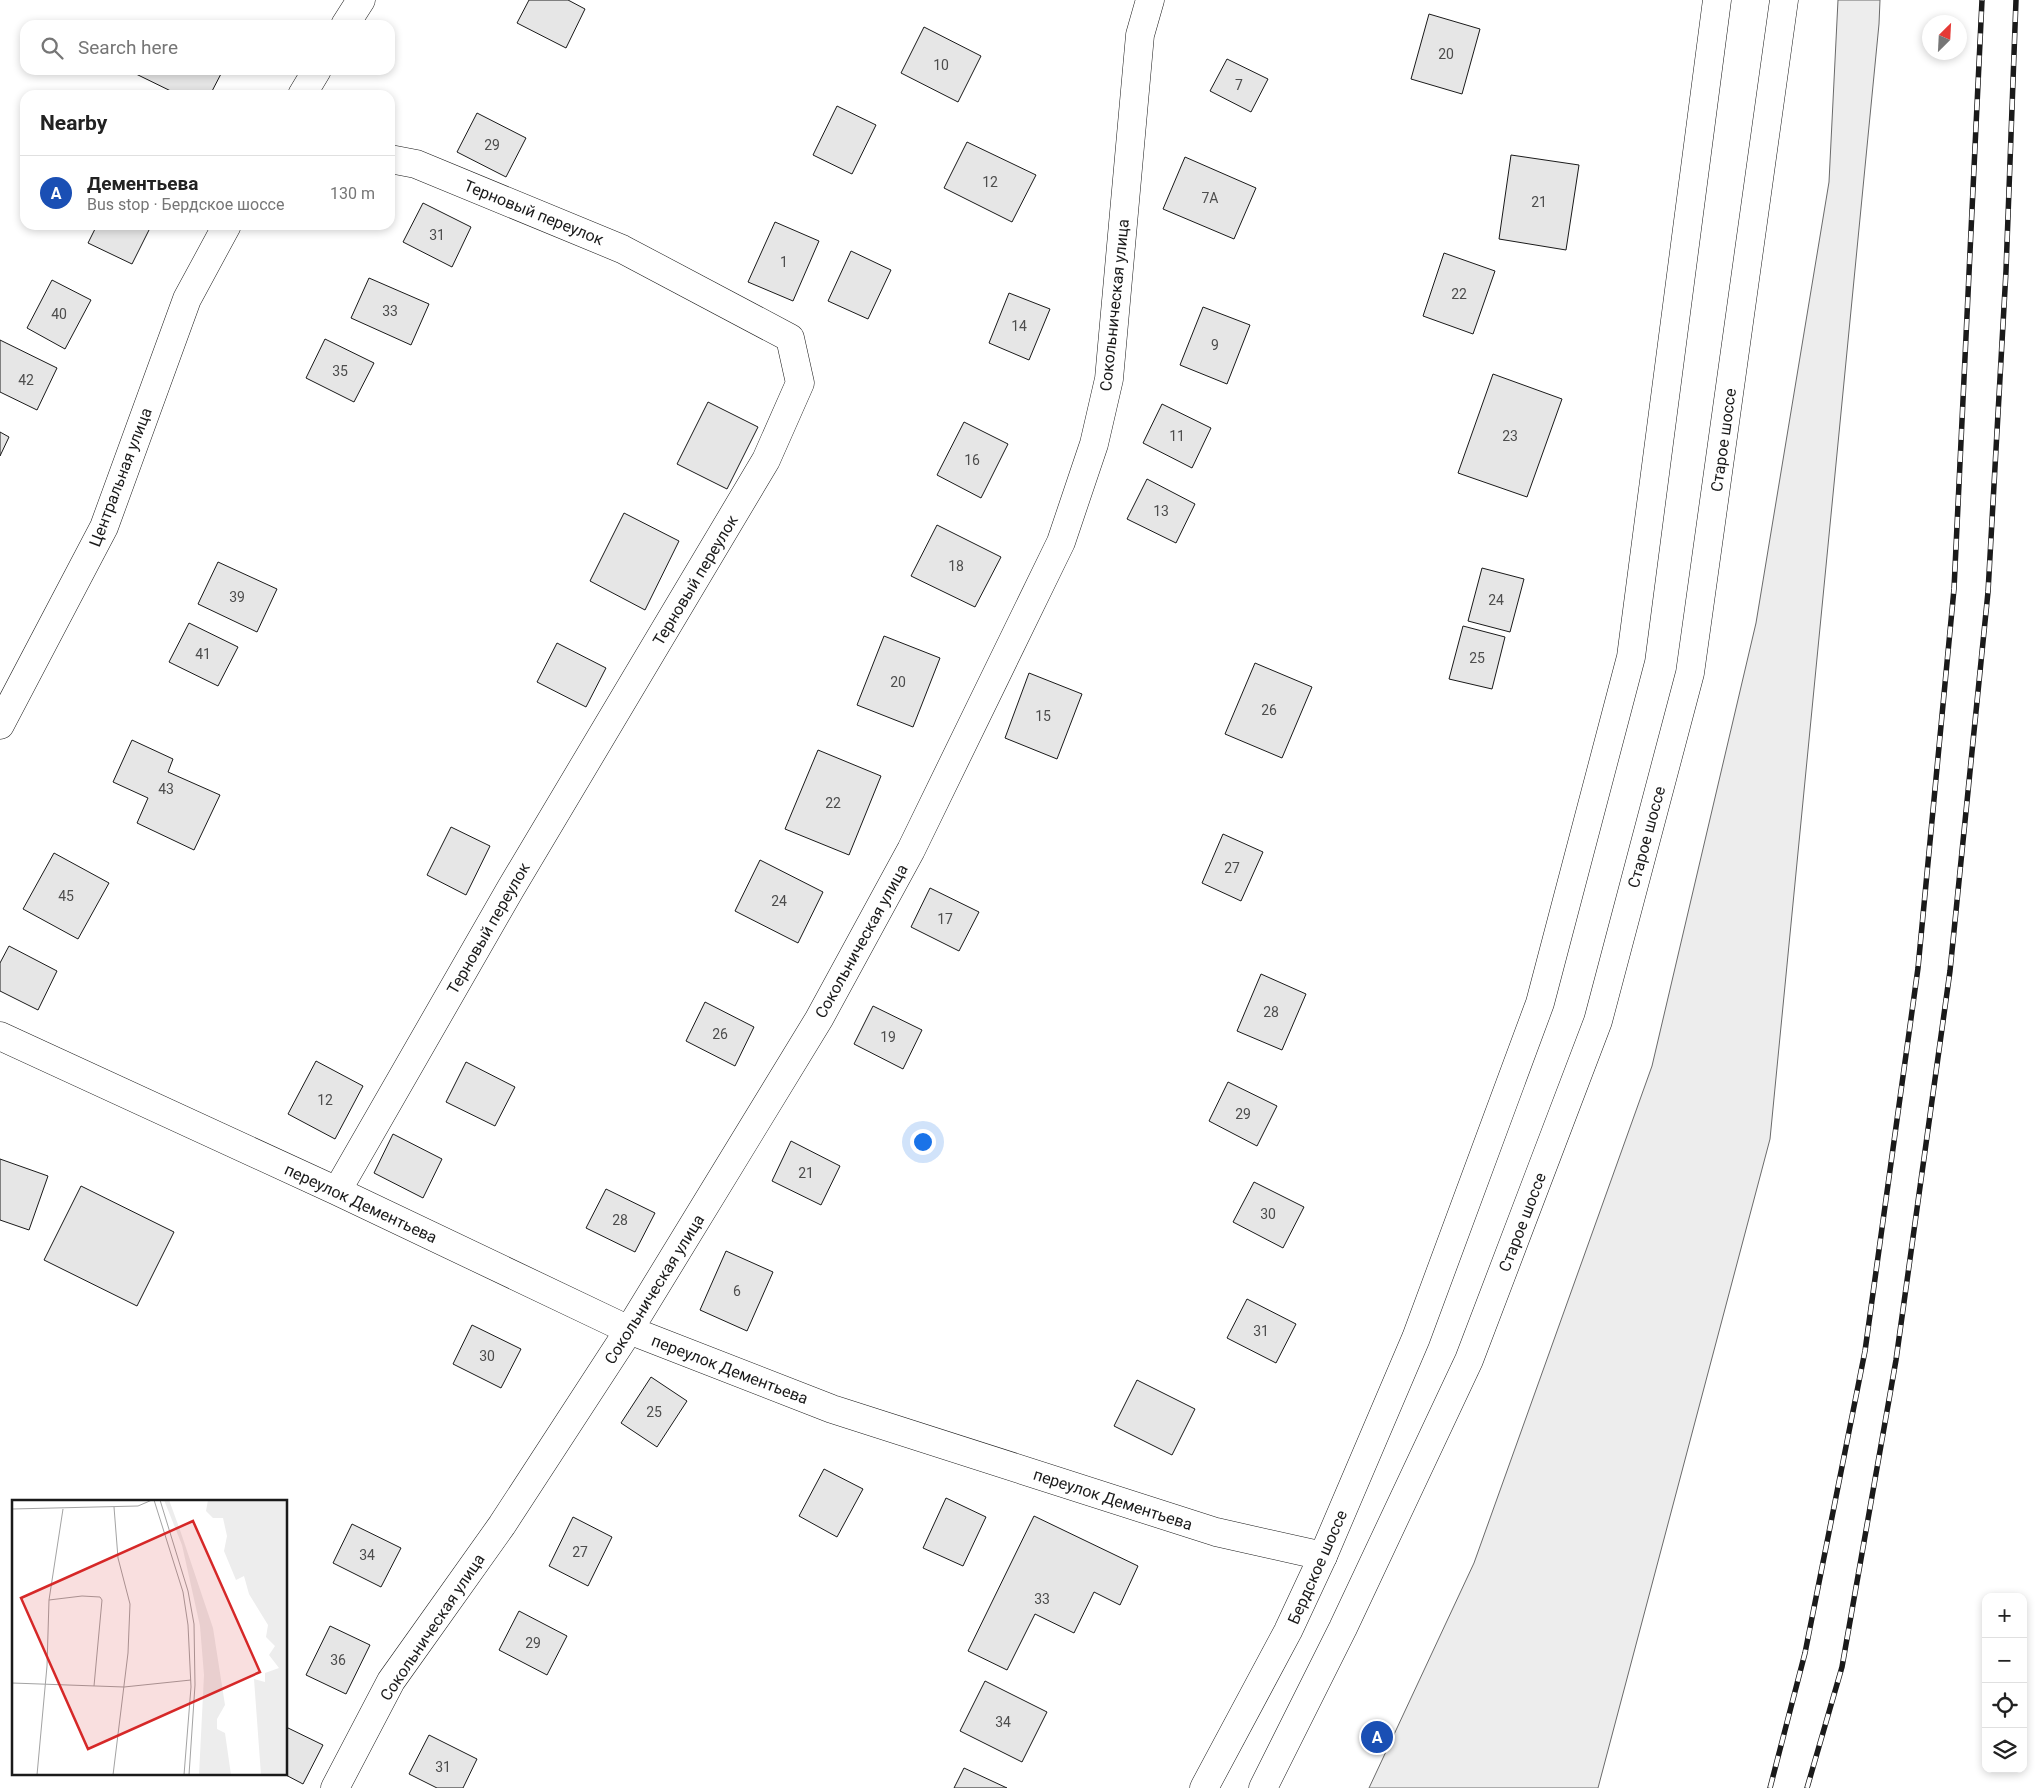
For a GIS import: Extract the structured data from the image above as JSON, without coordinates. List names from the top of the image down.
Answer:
{
  "streets": {
    "main road": [
      "Терновый переулок",
      "Сокольническая улица",
      "Старое шоссе",
      "Центральная улица",
      "переулок Дементьева",
      "Бердское шоссе"
    ]
  },
  "crossings": [
    ["Терновый переулок", "переулок Дементьева"],
    ["Сокольническая улица", "переулок Дементьева"],
    ["переулок Дементьева", "Бердское шоссе"]
  ],
  "house_numbers": [
    "20",
    "10",
    "7",
    "29",
    "12",
    "7А",
    "21",
    "31",
    "1",
    "22",
    "33",
    "40",
    "14",
    "9",
    "35",
    "42",
    "11",
    "23",
    "16",
    "13",
    "18",
    "39",
    "24",
    "41",
    "25",
    "20",
    "26",
    "15",
    "43",
    "22",
    "27",
    "45",
    "24",
    "17",
    "28",
    "26",
    "19",
    "12",
    "29",
    "21",
    "30",
    "28",
    "6",
    "31",
    "30",
    "25",
    "27",
    "34",
    "33",
    "29",
    "36",
    "34",
    "31"
  ],
  "north": "top right",
  "page": {
    "search": "Search here",
    "heading": "Nearby",
    "list": [
      {
        "mark": "A",
        "name": "Дементьева",
        "note": "Bus stop · Бердское шоссе",
        "value": "130 m"
      }
    ],
    "map_buttons": ["+", "−"],
    "pins": "A"
  }
}
